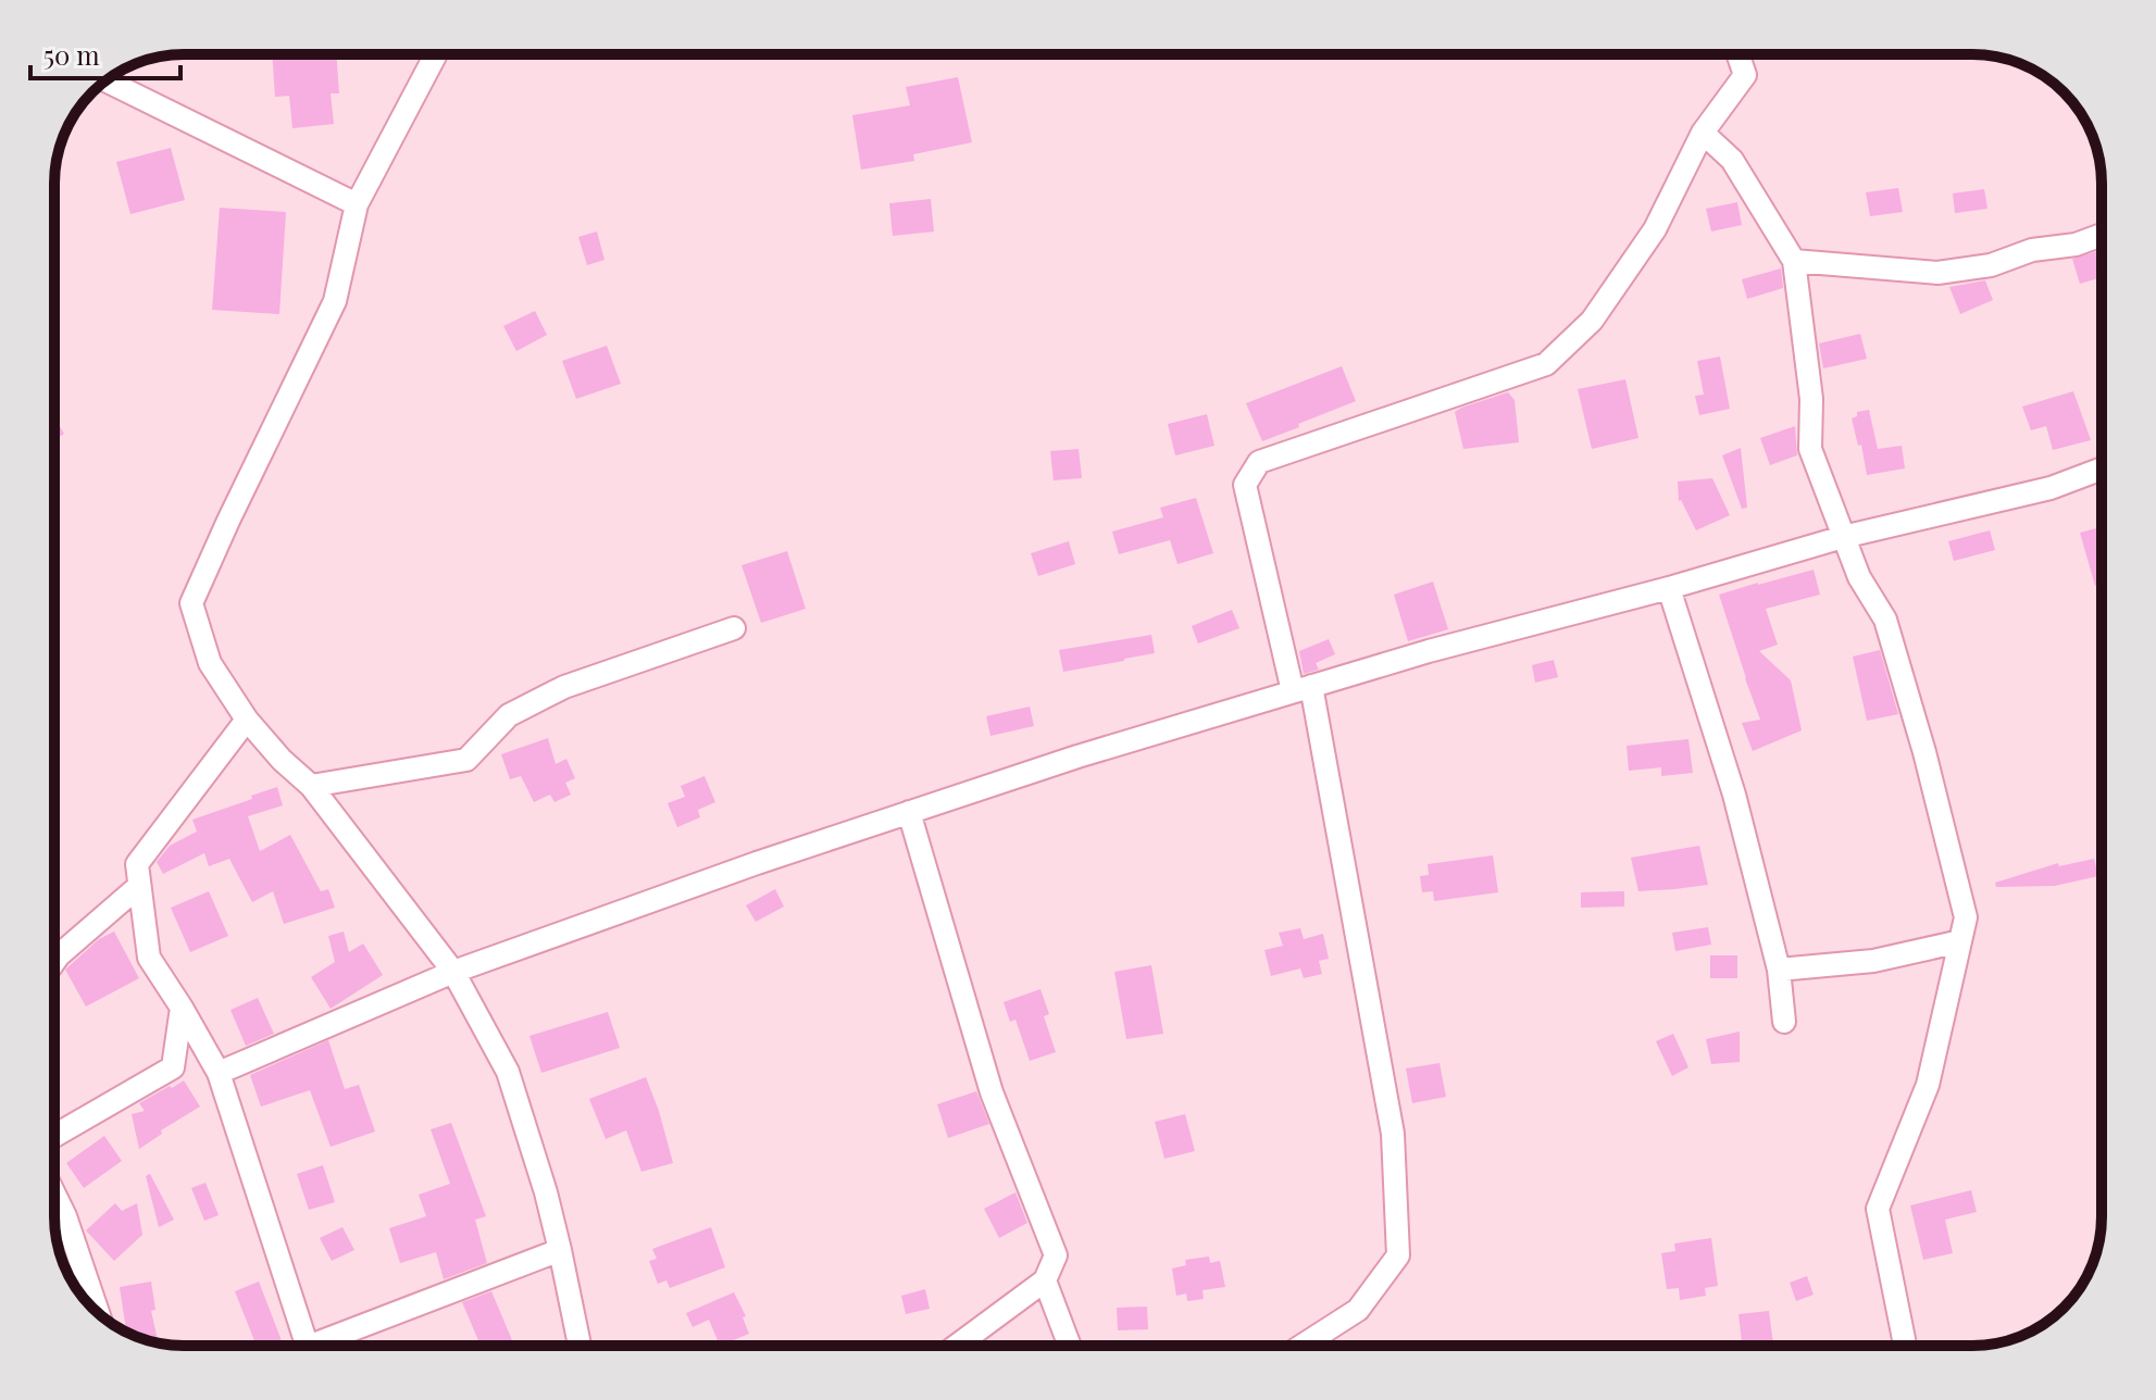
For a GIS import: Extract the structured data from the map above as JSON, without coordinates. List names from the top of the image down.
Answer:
{
  "scale_bar": "50 m"
}
